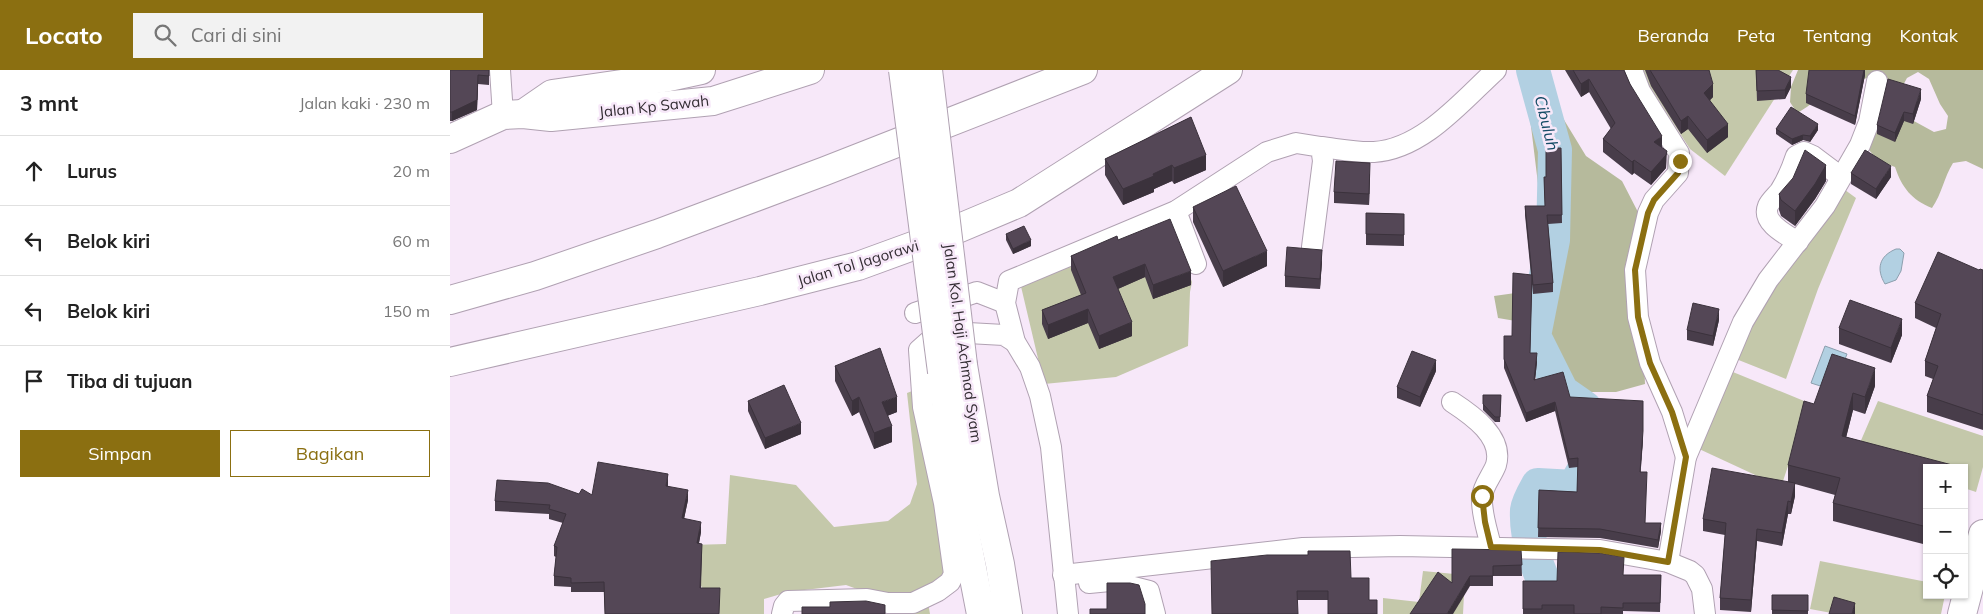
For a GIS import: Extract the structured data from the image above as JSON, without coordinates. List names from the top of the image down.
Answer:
{
  "streets": {
    "main road": ["Jalan Kp Sawah", "Jalan Tol Jagorawi", "Jalan Kol. Haji Achmad Syam"]
  },
  "water": ["Cibuluh"],
  "page": {
    "header": "Locato",
    "search": "Cari di sini",
    "nav": [
      "Beranda",
      "Peta",
      "Tentang",
      "Kontak"
    ],
    "heading": ["3 mnt", "Jalan kaki · 230 m"],
    "list": [
      ["Lurus", "20 m"],
      ["Belok kiri", "60 m"],
      ["Belok kiri", "150 m"],
      "Tiba di tujuan"
    ],
    "buttons": ["Simpan", "Bagikan"],
    "map_buttons": ["+", "−"]
  }
}
